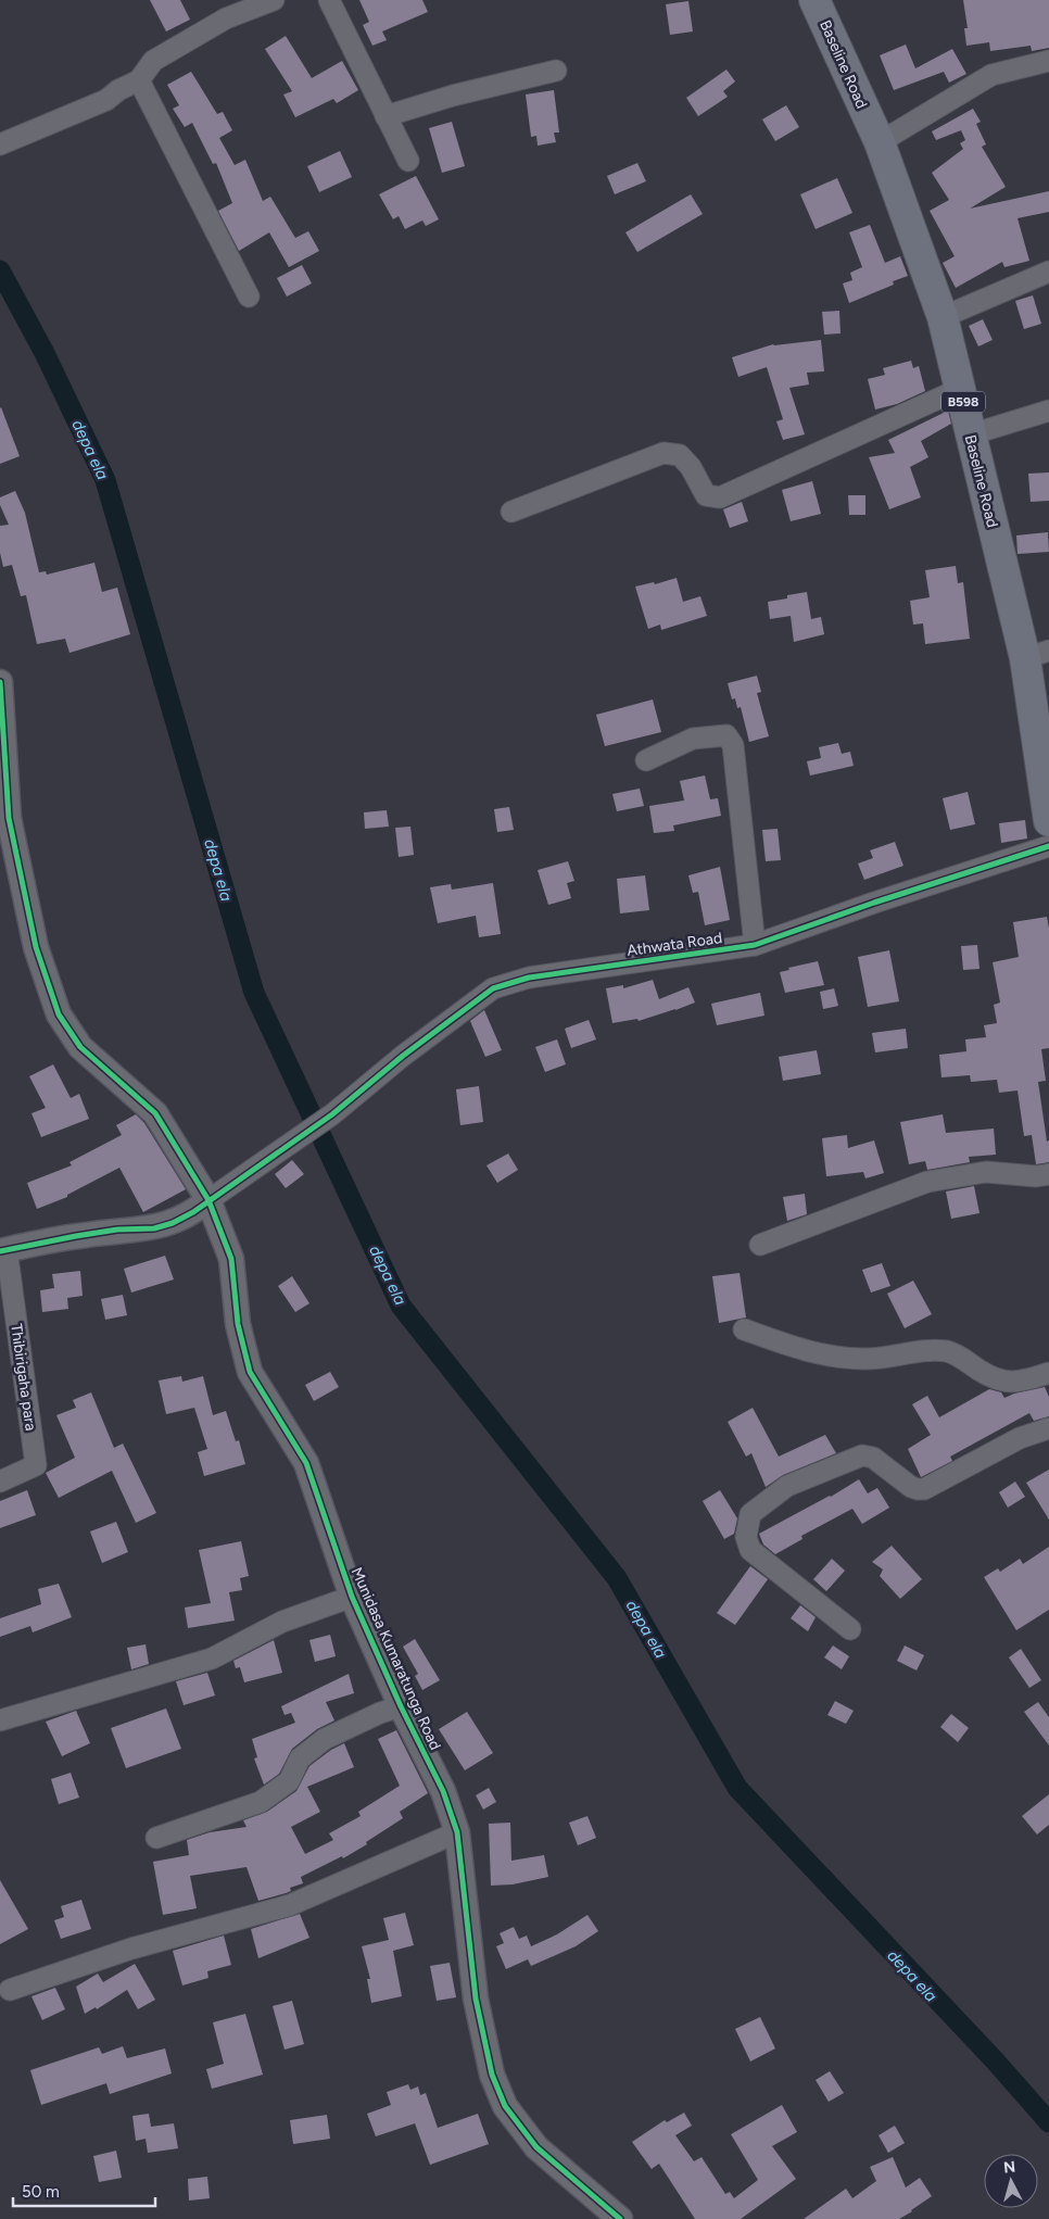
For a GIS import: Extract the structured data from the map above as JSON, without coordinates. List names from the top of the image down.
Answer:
{
  "streets": {
    "main road": ["Baseline Road", "B598"],
    "street": ["Athwata Road", "Thibirigaha para", "Munidasa Kumaratunga Road"]
  },
  "crossings": [
    ["Athwata Road", "Munidasa Kumaratunga Road"]
  ],
  "water": ["depa ela"],
  "scale_bar": "50 m",
  "north": "top"
}
